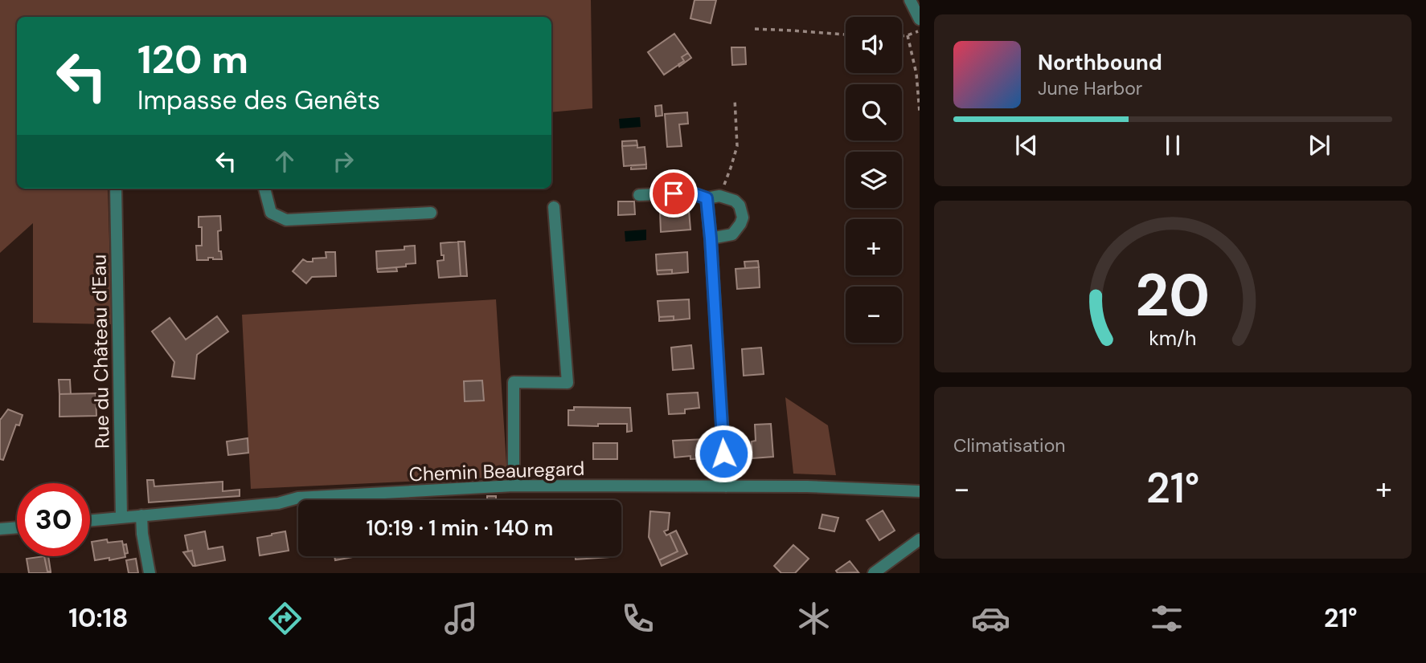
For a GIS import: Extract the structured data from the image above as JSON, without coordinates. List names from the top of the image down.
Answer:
{
  "streets": {
    "street": ["Rue du Château d'Eau", "Chemin Beauregard"]
  },
  "crossings": [
    ["Rue du Château d'Eau", "Chemin Beauregard"]
  ],
  "page": {
    "map_buttons": ["+", "−"],
    "turn": ["120 m", "Impasse des Genêts"],
    "song": ["Northbound", "June Harbor"],
    "tile": "Climatisation",
    "heat": ["−", "21°", "+"],
    "limit": "30",
    "trip": "10:19 · 1 min · 140 m",
    "tabs": ["10:18", "21°"],
    "gauge": ["20", "km/h"]
  }
}
